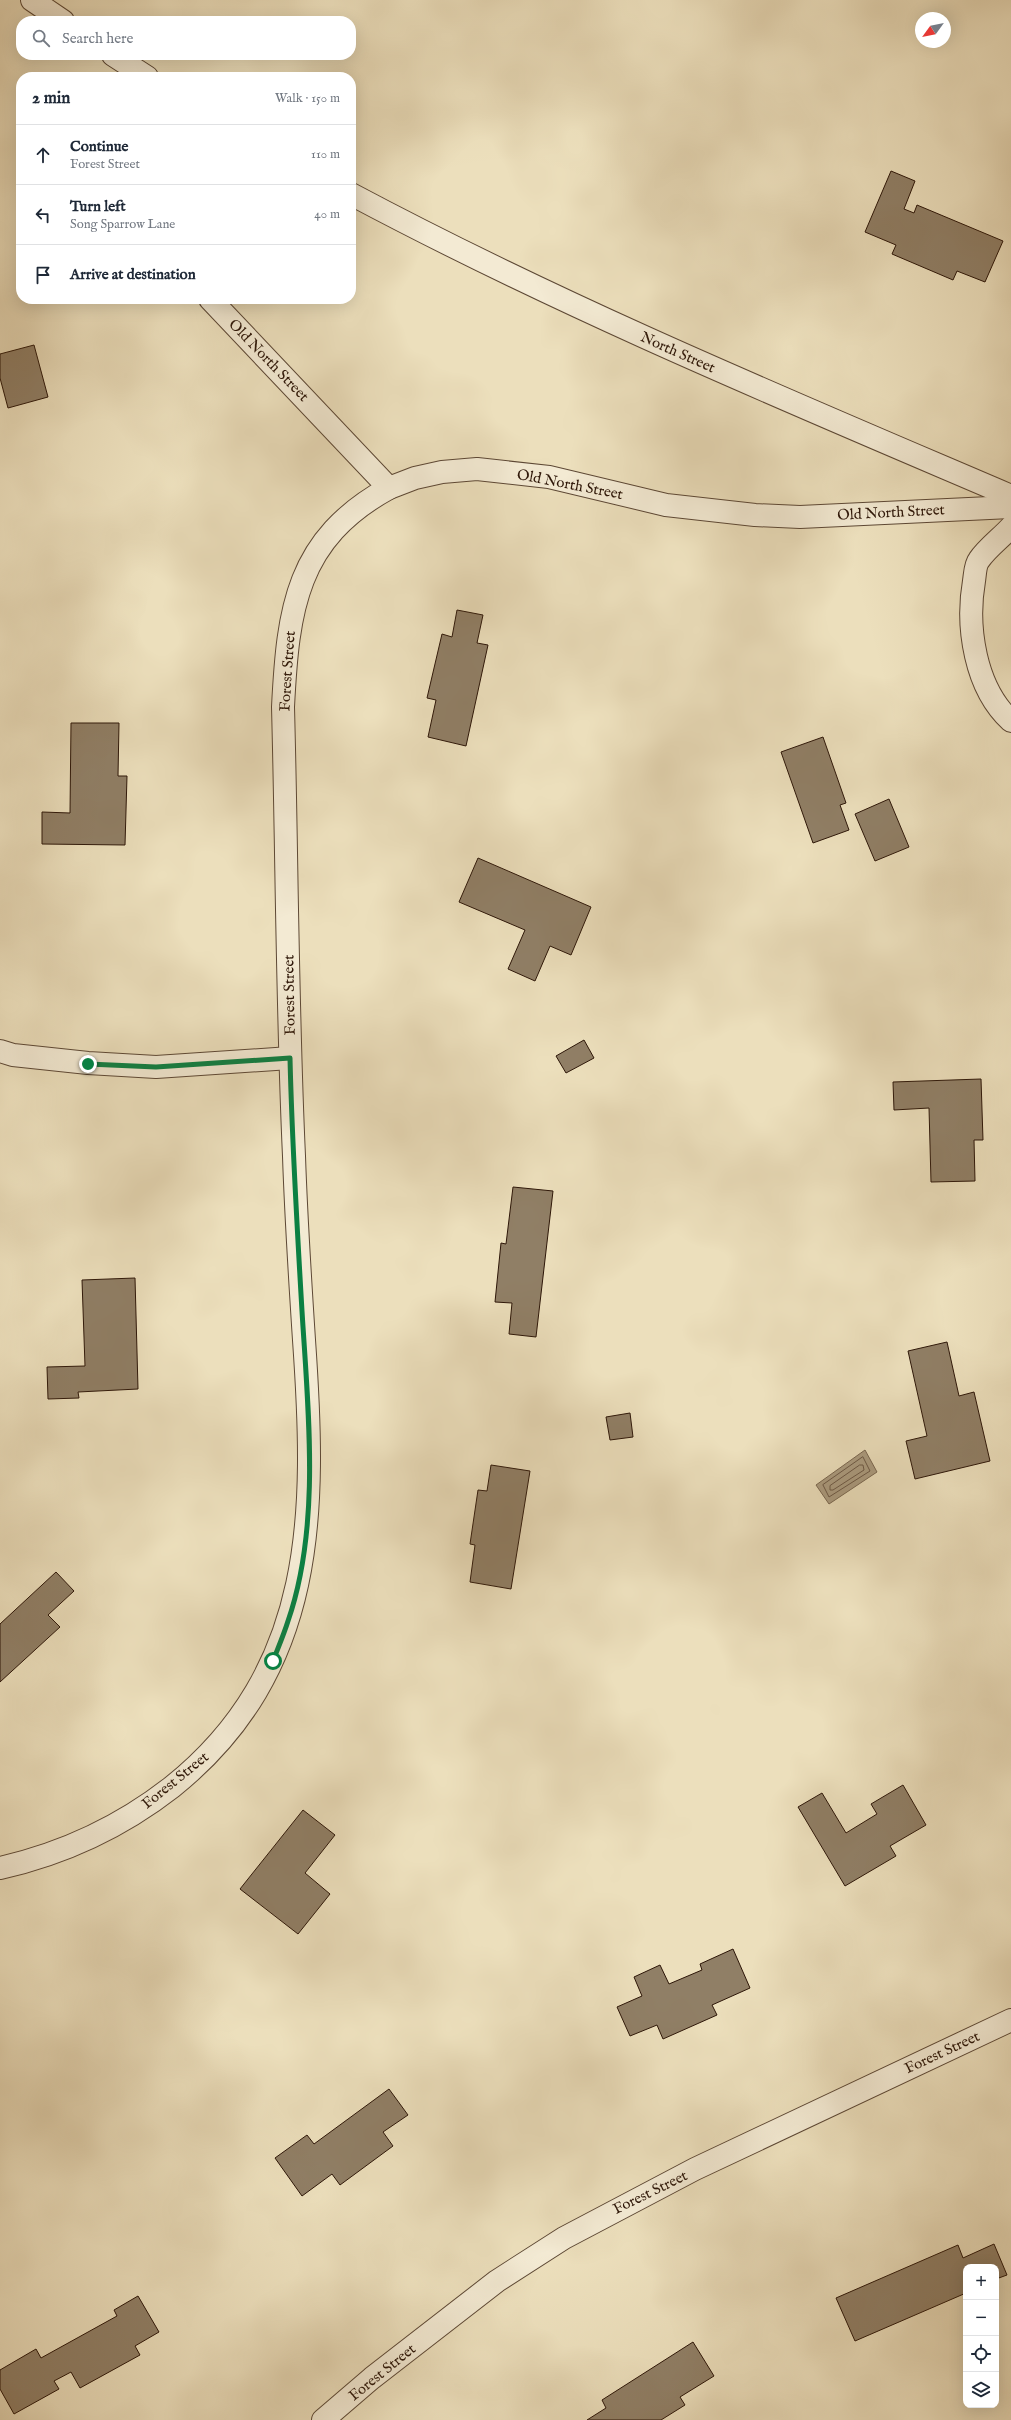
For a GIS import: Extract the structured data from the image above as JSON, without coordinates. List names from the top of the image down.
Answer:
{
  "streets": {
    "street": ["North Street", "Old North Street", "Forest Street"]
  },
  "crossings": [
    ["Old North Street", "Forest Street"]
  ],
  "north": "bottom left",
  "page": {
    "search": "Search here",
    "heading": ["2 min", "Walk · 150 m"],
    "list": [
      ["Continue", "Forest Street", "110 m"],
      ["Turn left", "Song Sparrow Lane", "40 m"],
      "Arrive at destination"
    ],
    "map_buttons": ["+", "−"]
  }
}
